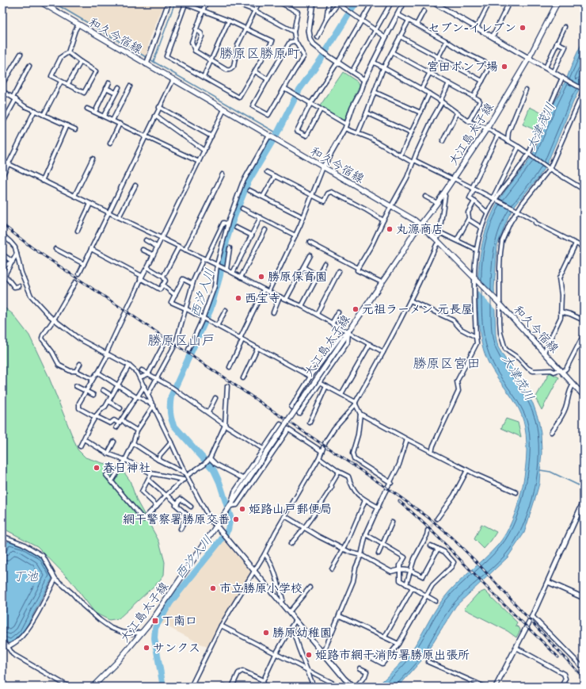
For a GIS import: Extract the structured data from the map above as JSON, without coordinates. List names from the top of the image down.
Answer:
{
  "streets": {
    "main road": ["和久今宿線", "大江島太子線"]
  },
  "crossings": [
    ["和久今宿線", "大江島太子線"]
  ],
  "districts": ["勝原区勝原町", "勝原区山戸", "勝原区宮田"],
  "water": ["大津茂川", "西汐入川", "丁池"],
  "places": {
    "other": [
      "セブン-イレブン",
      "宮田ポンプ場",
      "丸源商店",
      "勝原保育園",
      "西宝寺",
      "元祖ラーメン 元長屋",
      "春日神社",
      "姫路山戸郵便局",
      "網干警察署勝原交番",
      "市立勝原小学校",
      "勝原幼稚園",
      "サンクス",
      "姫路市網干消防署勝原出張所"
    ],
    "transit": ["丁南口"]
  }
}
